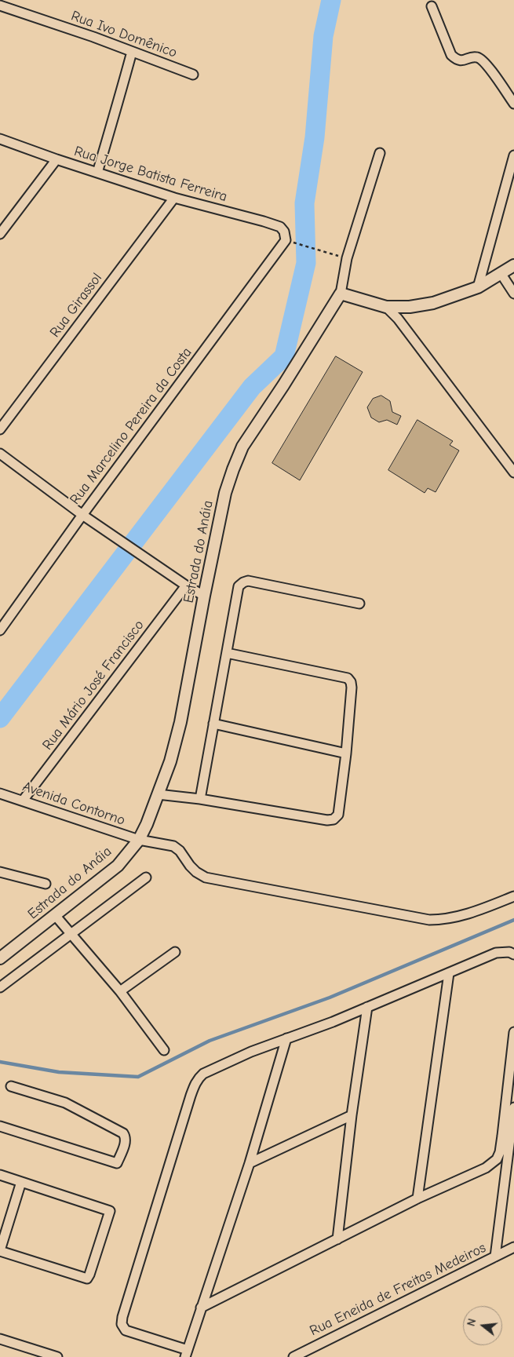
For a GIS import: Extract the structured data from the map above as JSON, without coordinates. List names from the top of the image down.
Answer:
{
  "streets": {
    "street": [
      "Rua Ivo Domênico",
      "Rua Jorge Batista Ferreira",
      "Rua Girassol",
      "Rua Marcelino Pereira da Costa",
      "Estrada do Anáia",
      "Rua Mário José Francisco",
      "Avenida Contorno",
      "Rua Eneida de Freitas Medeiros"
    ]
  },
  "crossings": [
    ["Rua Jorge Batista Ferreira", "Rua Girassol"],
    ["Rua Jorge Batista Ferreira", "Rua Marcelino Pereira da Costa"],
    ["Estrada do Anáia", "Avenida Contorno"],
    ["Rua Mário José Francisco", "Avenida Contorno"]
  ],
  "north": "left"
}
